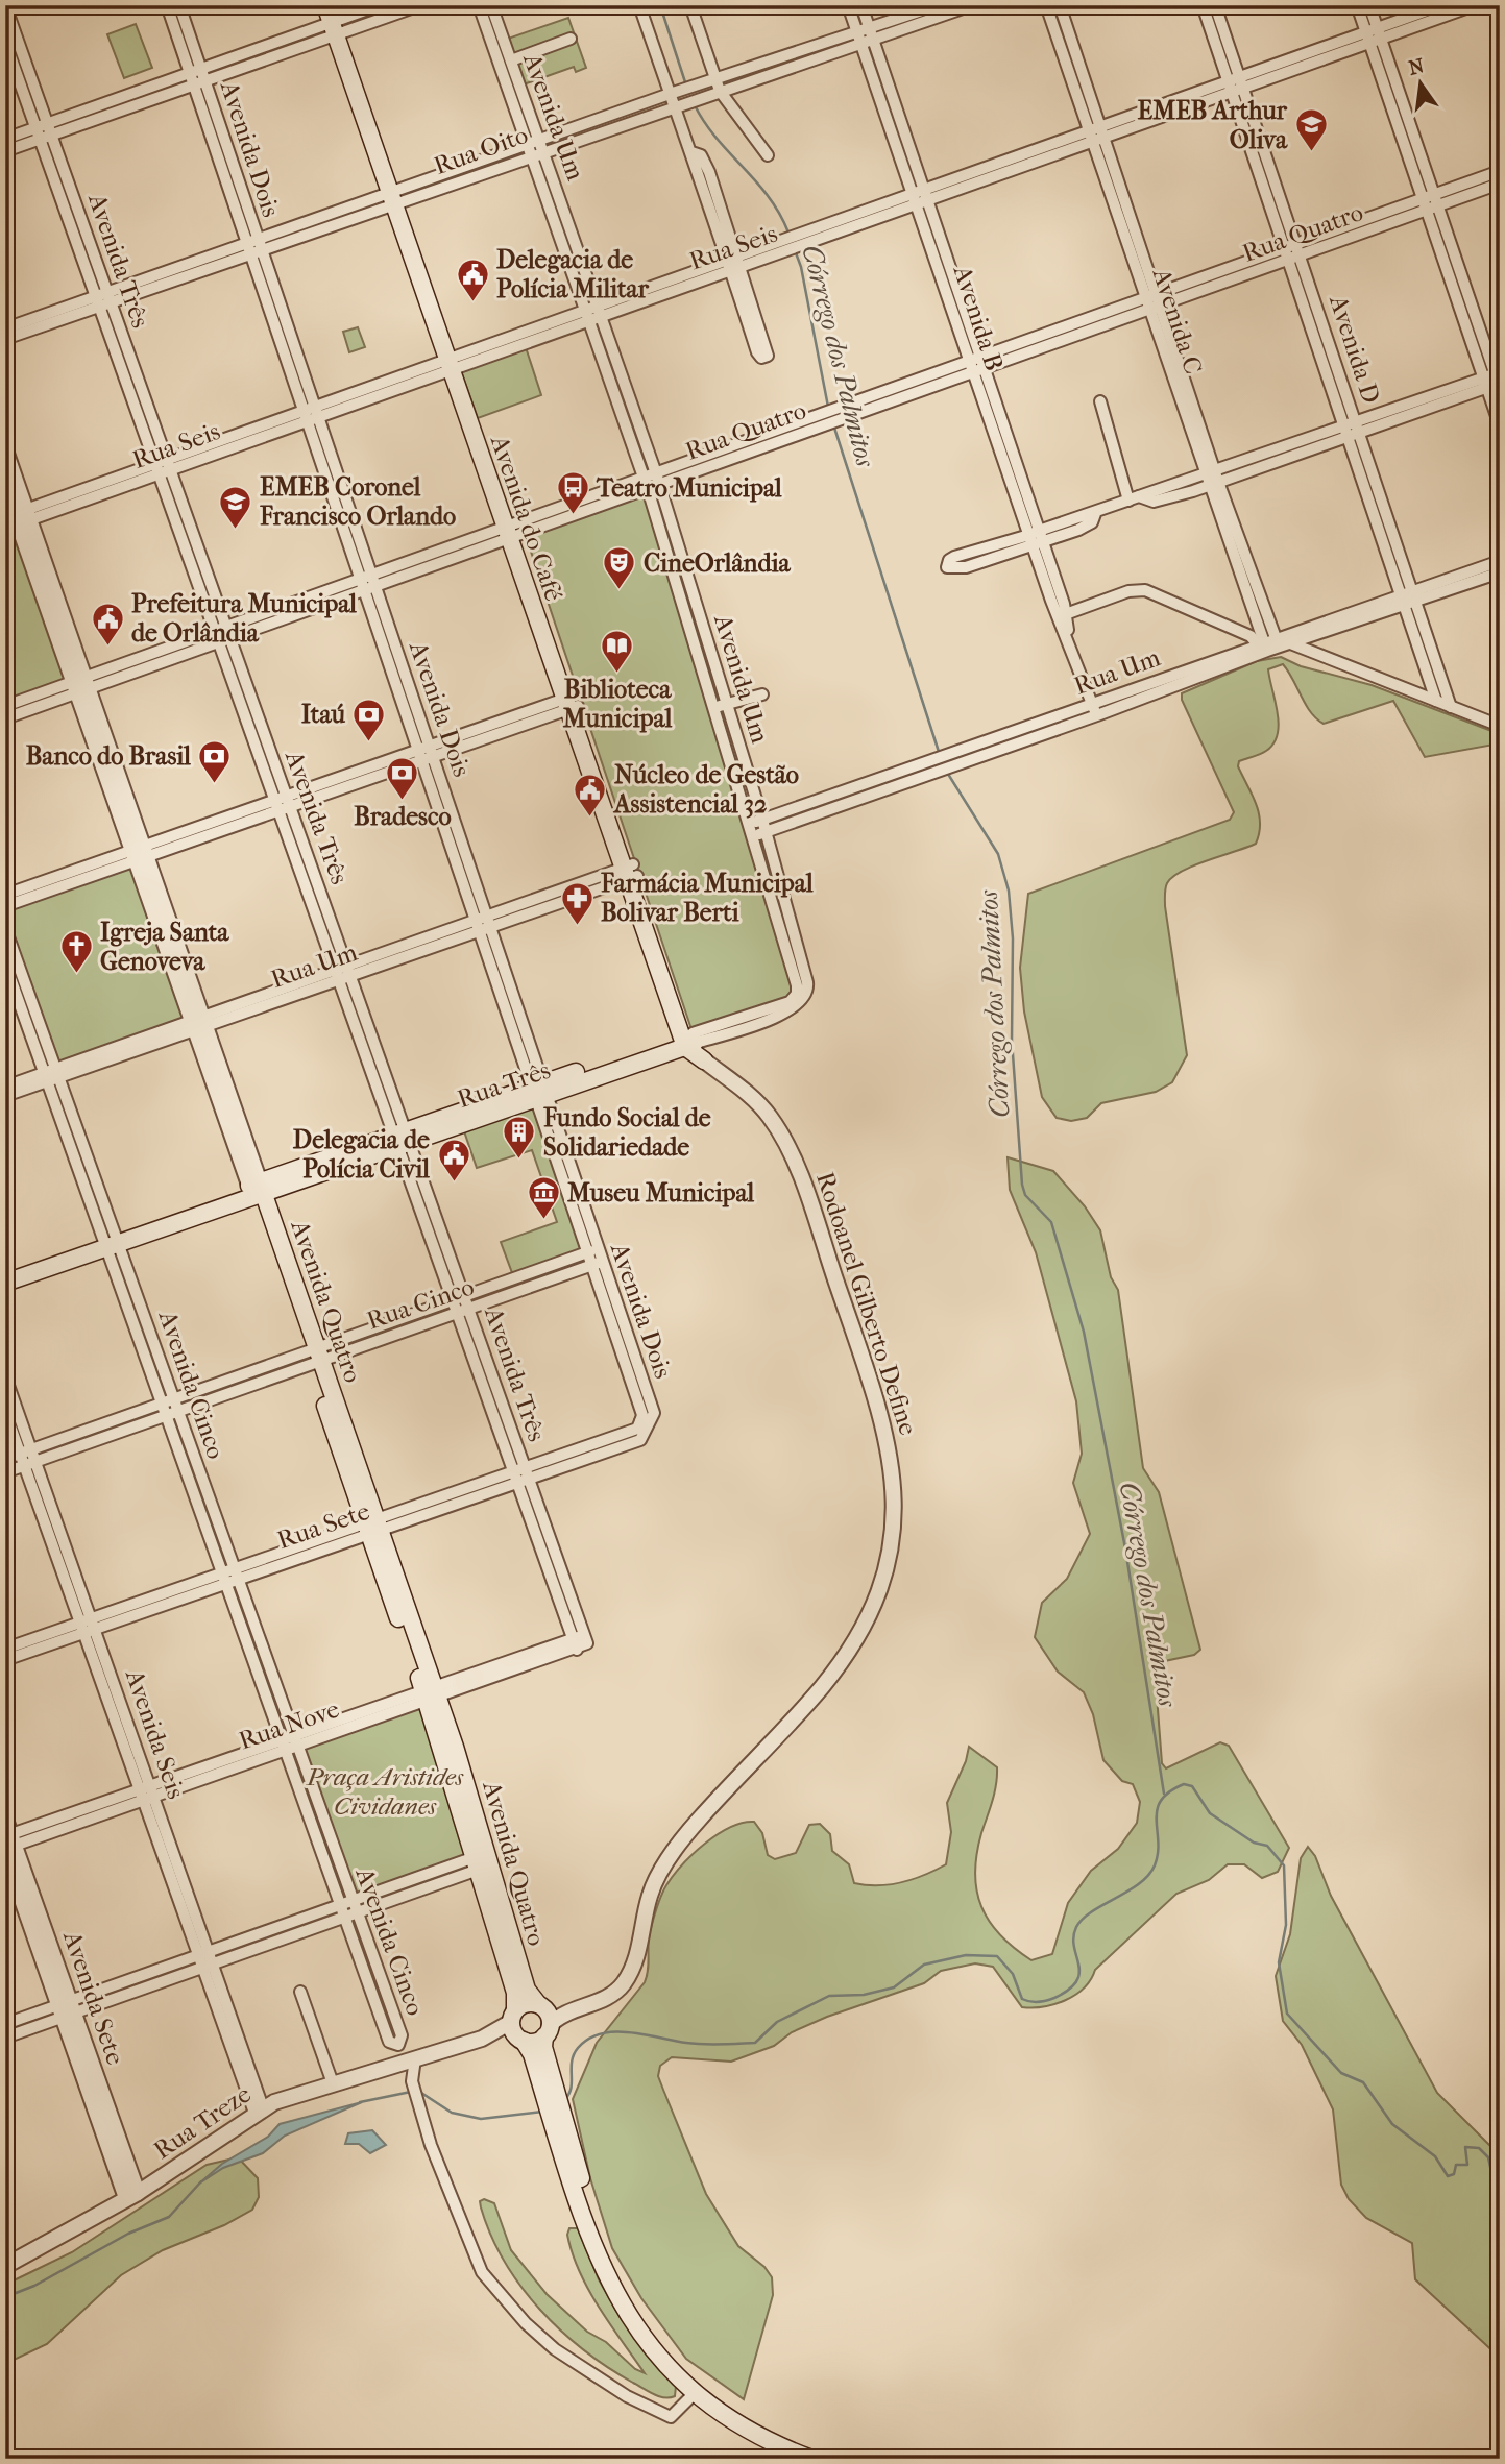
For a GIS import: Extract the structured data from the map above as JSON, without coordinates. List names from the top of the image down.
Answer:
{
  "streets": {
    "main road": [
      "Avenida do Café",
      "Rua Três",
      "Avenida Quatro",
      "Rodoanel Gilberto Define"
    ],
    "street": [
      "Avenida Um",
      "Avenida Dois",
      "Rua Oito",
      "Rua Quatro",
      "Rua Seis",
      "Avenida Três",
      "Avenida B",
      "Avenida C",
      "Avenida D",
      "Rua Um",
      "Rua Cinco",
      "Avenida Cinco",
      "Rua Sete",
      "Rua Nove",
      "Avenida Seis",
      "Avenida Sete",
      "Rua Treze"
    ]
  },
  "crossings": [
    ["Avenida Um", "Rua Oito"],
    ["Avenida Um", "Rua Quatro"],
    ["Avenida Um", "Rua Seis"],
    ["Avenida Um", "Rua Um"],
    ["Avenida Um", "Rua Três"],
    ["Avenida Dois", "Rua Oito"],
    ["Avenida Dois", "Rua Quatro"],
    ["Avenida Dois", "Rua Seis"],
    ["Avenida Dois", "Rua Um"],
    ["Avenida Dois", "Rua Três"],
    ["Avenida Dois", "Rua Cinco"],
    ["Avenida Dois", "Rua Sete"],
    ["Rua Oito", "Avenida Três"],
    ["Rua Oito", "Avenida B"],
    ["Rua Oito", "Avenida do Café"],
    ["Rua Quatro", "Avenida Três"],
    ["Rua Quatro", "Avenida B"],
    ["Rua Quatro", "Avenida C"],
    ["Rua Quatro", "Avenida D"],
    ["Rua Quatro", "Avenida do Café"],
    ["Rua Quatro", "Avenida Quatro"],
    ["Rua Seis", "Avenida Três"],
    ["Rua Seis", "Avenida B"],
    ["Rua Seis", "Avenida C"],
    ["Rua Seis", "Avenida D"],
    ["Rua Seis", "Avenida do Café"],
    ["Rua Seis", "Avenida Quatro"],
    ["Avenida Três", "Rua Um"],
    ["Avenida Três", "Rua Três"],
    ["Avenida Três", "Rua Cinco"],
    ["Avenida Três", "Rua Sete"],
    ["Avenida Três", "Rua Nove"],
    ["Avenida B", "Rua Um"],
    ["Avenida C", "Rua Um"],
    ["Avenida D", "Rua Um"],
    ["Avenida do Café", "Rua Um"],
    ["Avenida do Café", "Rua Três"],
    ["Avenida do Café", "Rodoanel Gilberto Define"],
    ["Rua Um", "Avenida Quatro"],
    ["Rua Um", "Avenida Cinco"],
    ["Rua Três", "Avenida Quatro"],
    ["Rua Três", "Rodoanel Gilberto Define"],
    ["Rua Três", "Avenida Cinco"],
    ["Avenida Quatro", "Rua Cinco"],
    ["Avenida Quatro", "Rodoanel Gilberto Define"],
    ["Avenida Quatro", "Rua Sete"],
    ["Avenida Quatro", "Rua Nove"],
    ["Avenida Quatro", "Rua Treze"],
    ["Rua Cinco", "Avenida Cinco"],
    ["Rua Cinco", "Avenida Seis"],
    ["Avenida Cinco", "Rua Sete"],
    ["Avenida Cinco", "Rua Nove"],
    ["Rua Sete", "Avenida Seis"],
    ["Rua Nove", "Avenida Seis"],
    ["Rua Nove", "Avenida Sete"],
    ["Avenida Seis", "Rua Treze"],
    ["Avenida Sete", "Rua Treze"]
  ],
  "water": ["Córrego dos Palmitos"],
  "parks": ["Praça Aristides Cividanes"],
  "places": {
    "school or university": ["EMEB Arthur Oliva", "EMEB Coronel Francisco Orlando"],
    "public building": [
      "Delegacia de Polícia Militar",
      "Prefeitura Municipal de Orlândia",
      "Núcleo de Gestão Assistencial 32",
      "Delegacia de Polícia Civil"
    ],
    "bus stop": ["Teatro Municipal"],
    "theatre": ["CineOrlândia"],
    "library": ["Biblioteca Municipal"],
    "bank": ["Itaú", "Banco do Brasil", "Bradesco"],
    "pharmacy": ["Farmácia Municipal Bolivar Berti"],
    "church": ["Igreja Santa Genoveva"],
    "building": ["Fundo Social de Solidariedade"],
    "museum": ["Museu Municipal"]
  },
  "north": "top"
}
